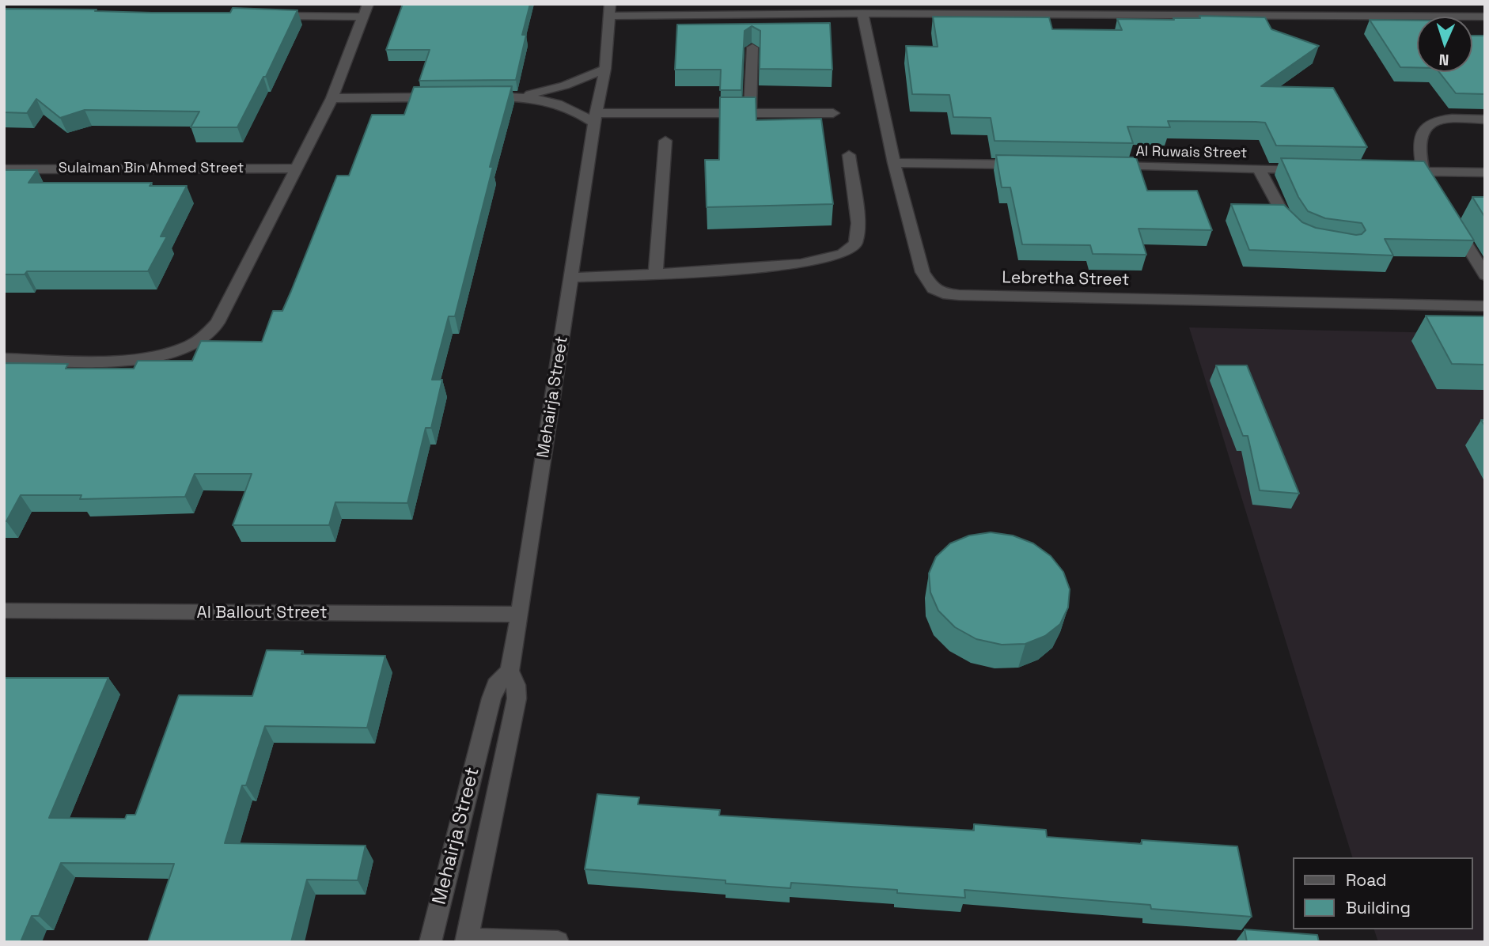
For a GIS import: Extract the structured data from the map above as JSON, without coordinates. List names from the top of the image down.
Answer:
{
  "streets": {
    "street": [
      "Al Ruwais Street",
      "Sulaiman Bin Ahmed Street",
      "Lebretha Street",
      "Mehairja Street",
      "Al Ballout Street"
    ]
  },
  "crossings": [
    ["Mehairja Street", "Al Ballout Street"]
  ],
  "legend": ["Road", "Building"],
  "north": "bottom"
}
